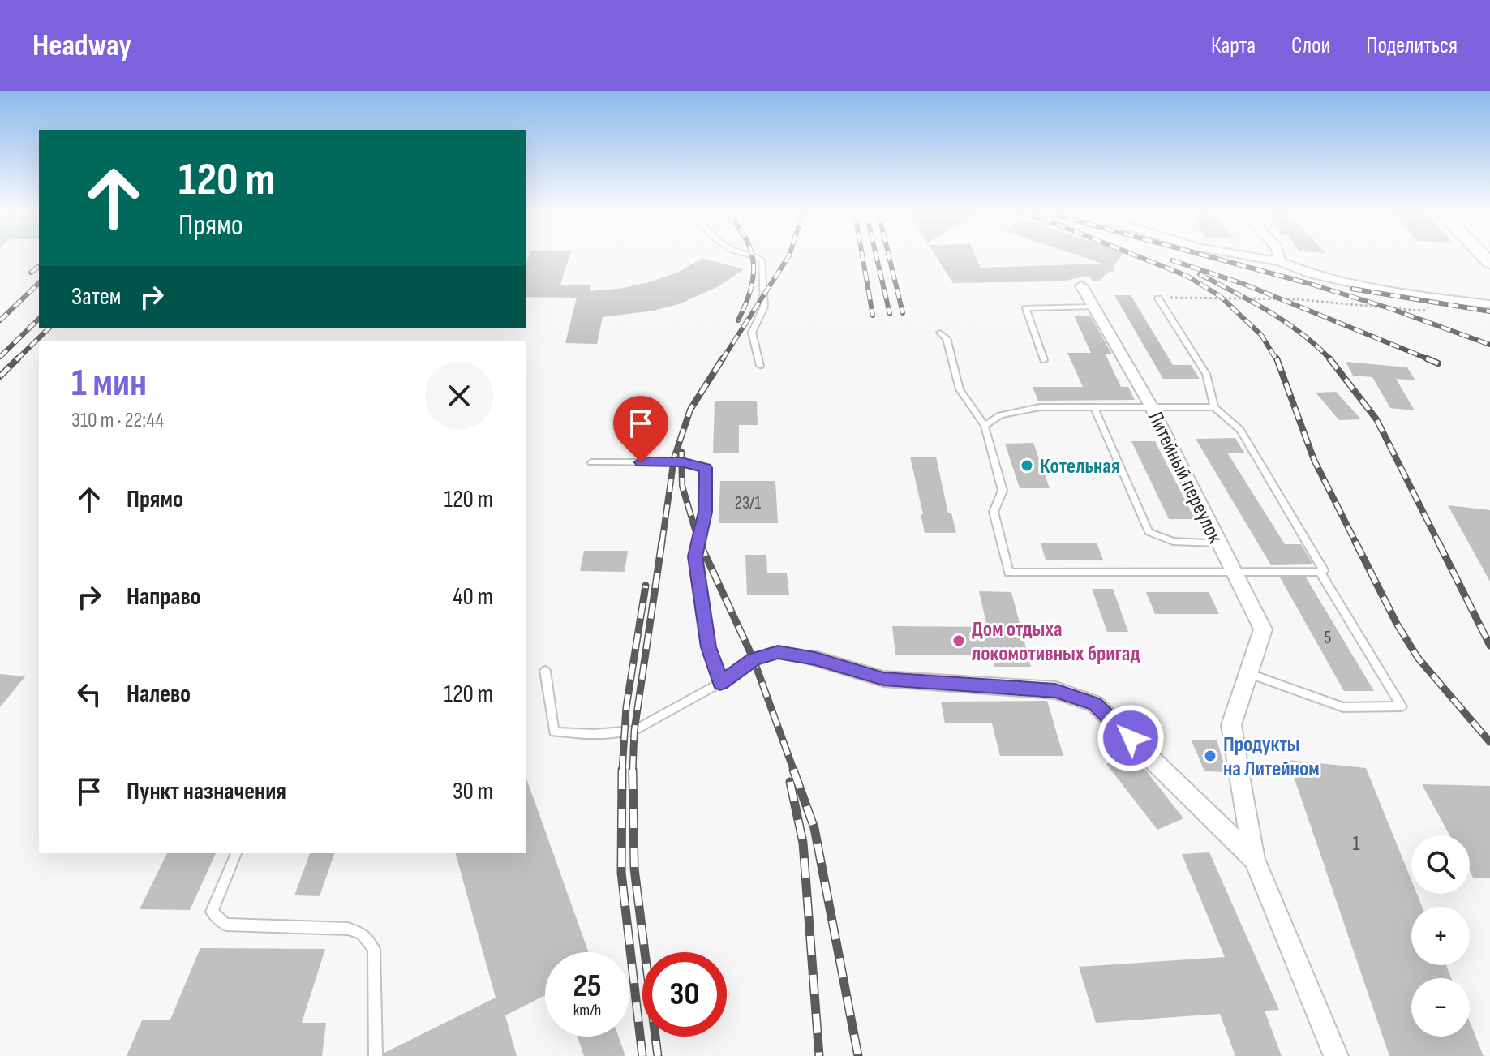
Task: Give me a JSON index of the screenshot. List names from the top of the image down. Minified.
{"streets":{"street":["Литейный переулок"]},"places":["Котельная","Дом отдыха локомотивных бригад","Продукты на Литейном"],"house_numbers":["23/1","5","1"],"page":{"header":"Headway","nav":["Карта","Слои","Поделиться"],"turn":["120 m","Прямо"],"then":"Затем","heading":["1 мин","310 m · 22:44"],"list":[{"name":"Прямо","value":"120 m"},{"name":"Направо","value":"40 m"},{"name":"Налево","value":"120 m"},{"name":"Пункт назначения","value":"30 m"}],"map_buttons":["+","−"],"speed":"25 km/h","limit":"30"}}
